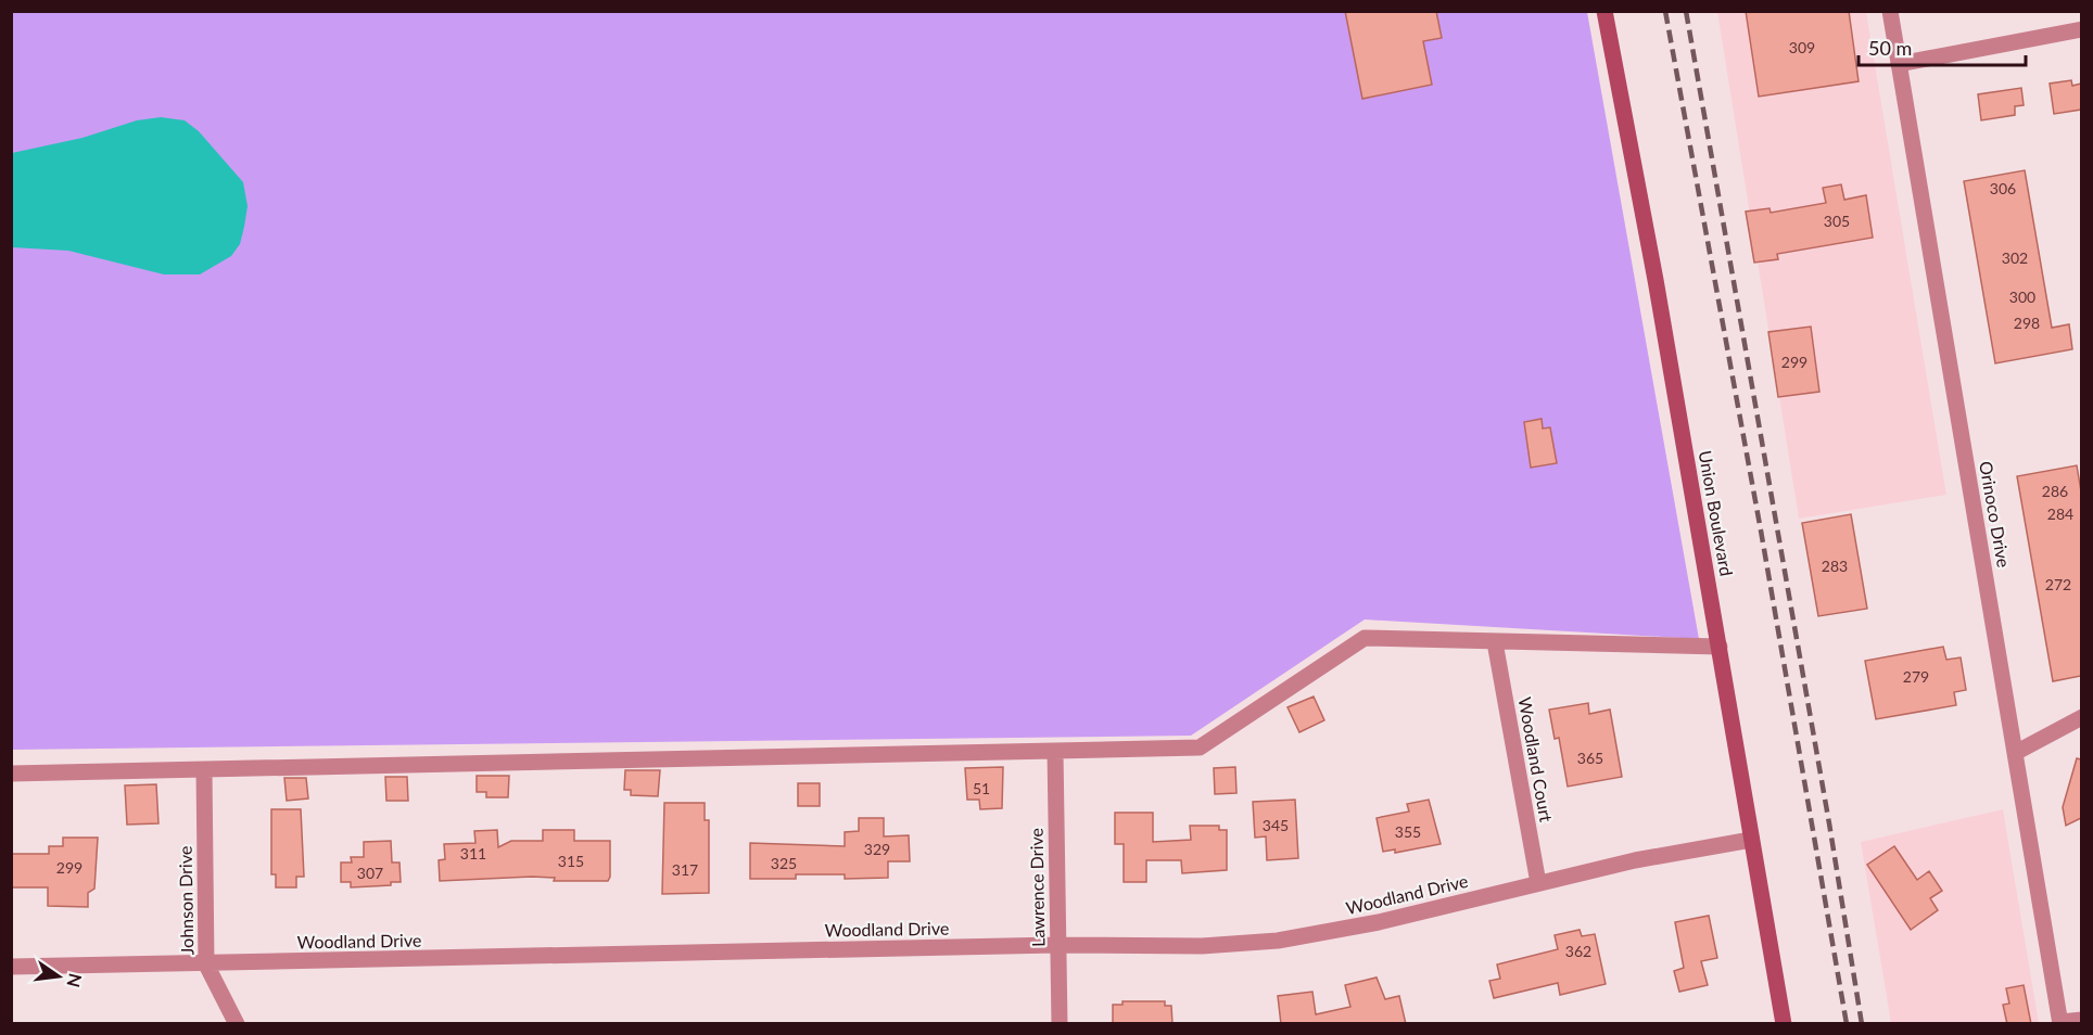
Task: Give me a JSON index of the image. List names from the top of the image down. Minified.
{"streets":{"main road":["Union Boulevard"],"street":["Orinoco Drive","Woodland Court","Lawrence Drive","Woodland Drive","Johnson Drive"]},"crossings":[["Union Boulevard","Woodland Drive"],["Woodland Court","Woodland Drive"],["Lawrence Drive","Woodland Drive"],["Woodland Drive","Johnson Drive"]],"house_numbers":["309","306","305","302","300","298","299","286","284","283","272","279","365","51","345","355","329","311","315","325","299","317","307","362"],"scale_bar":"50 m","north":"right"}
